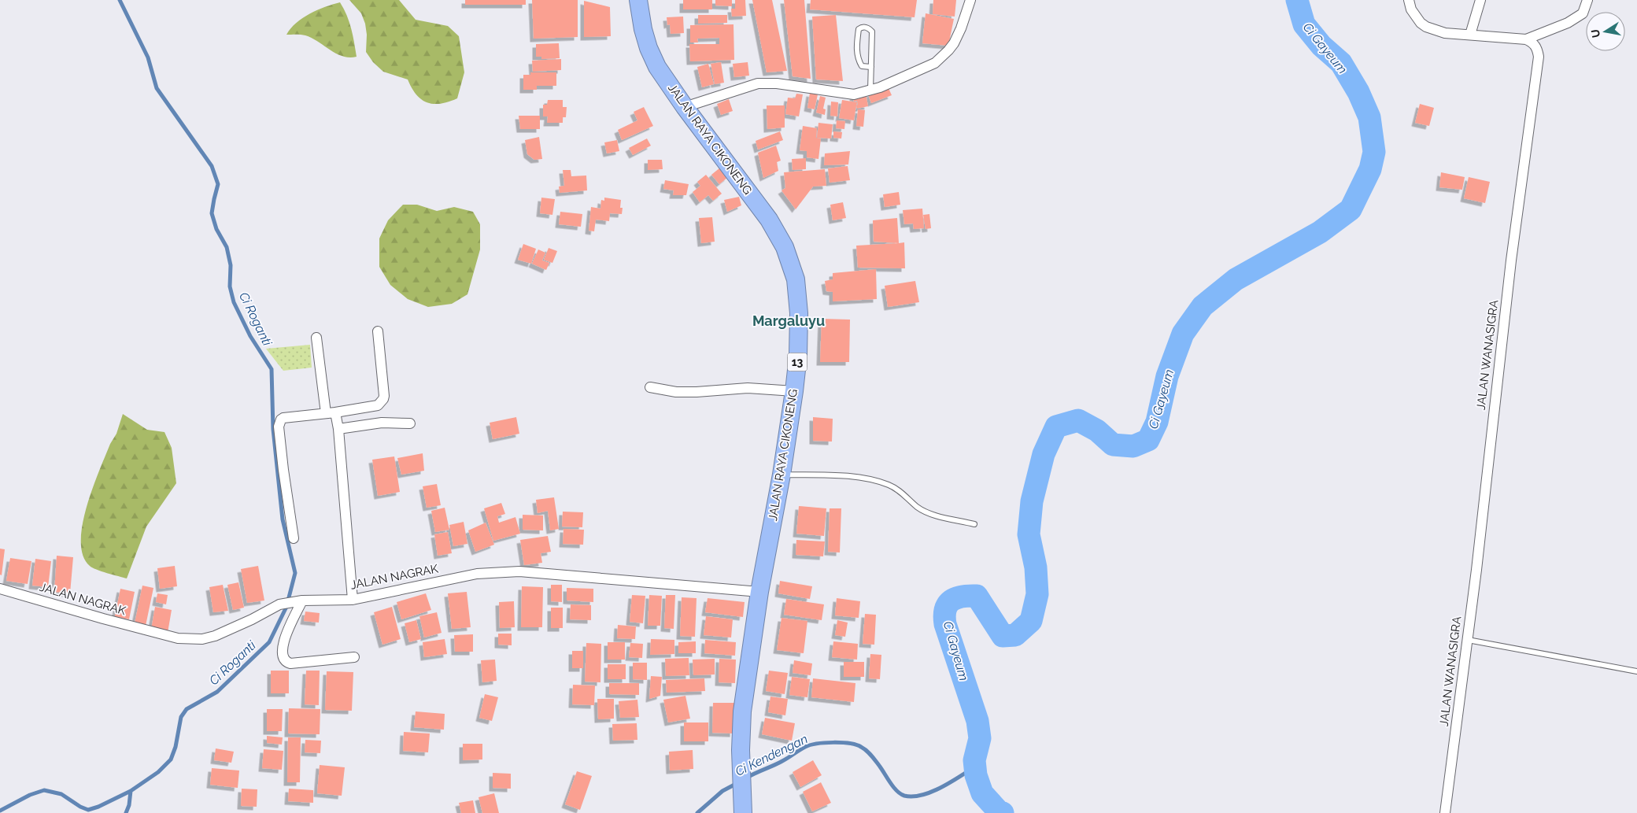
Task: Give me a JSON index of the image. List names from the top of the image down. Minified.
{"streets":{"highway":["JALAN RAYA CIKONENG","13"],"street":["JALAN WANASIGRA","JALAN NAGRAK"]},"crossings":[["JALAN RAYA CIKONENG","JALAN NAGRAK"]],"districts":["Margaluyu"],"water":["Ci Gayeum","Ci Roganti","Ci Kendengan"],"north":"left"}
